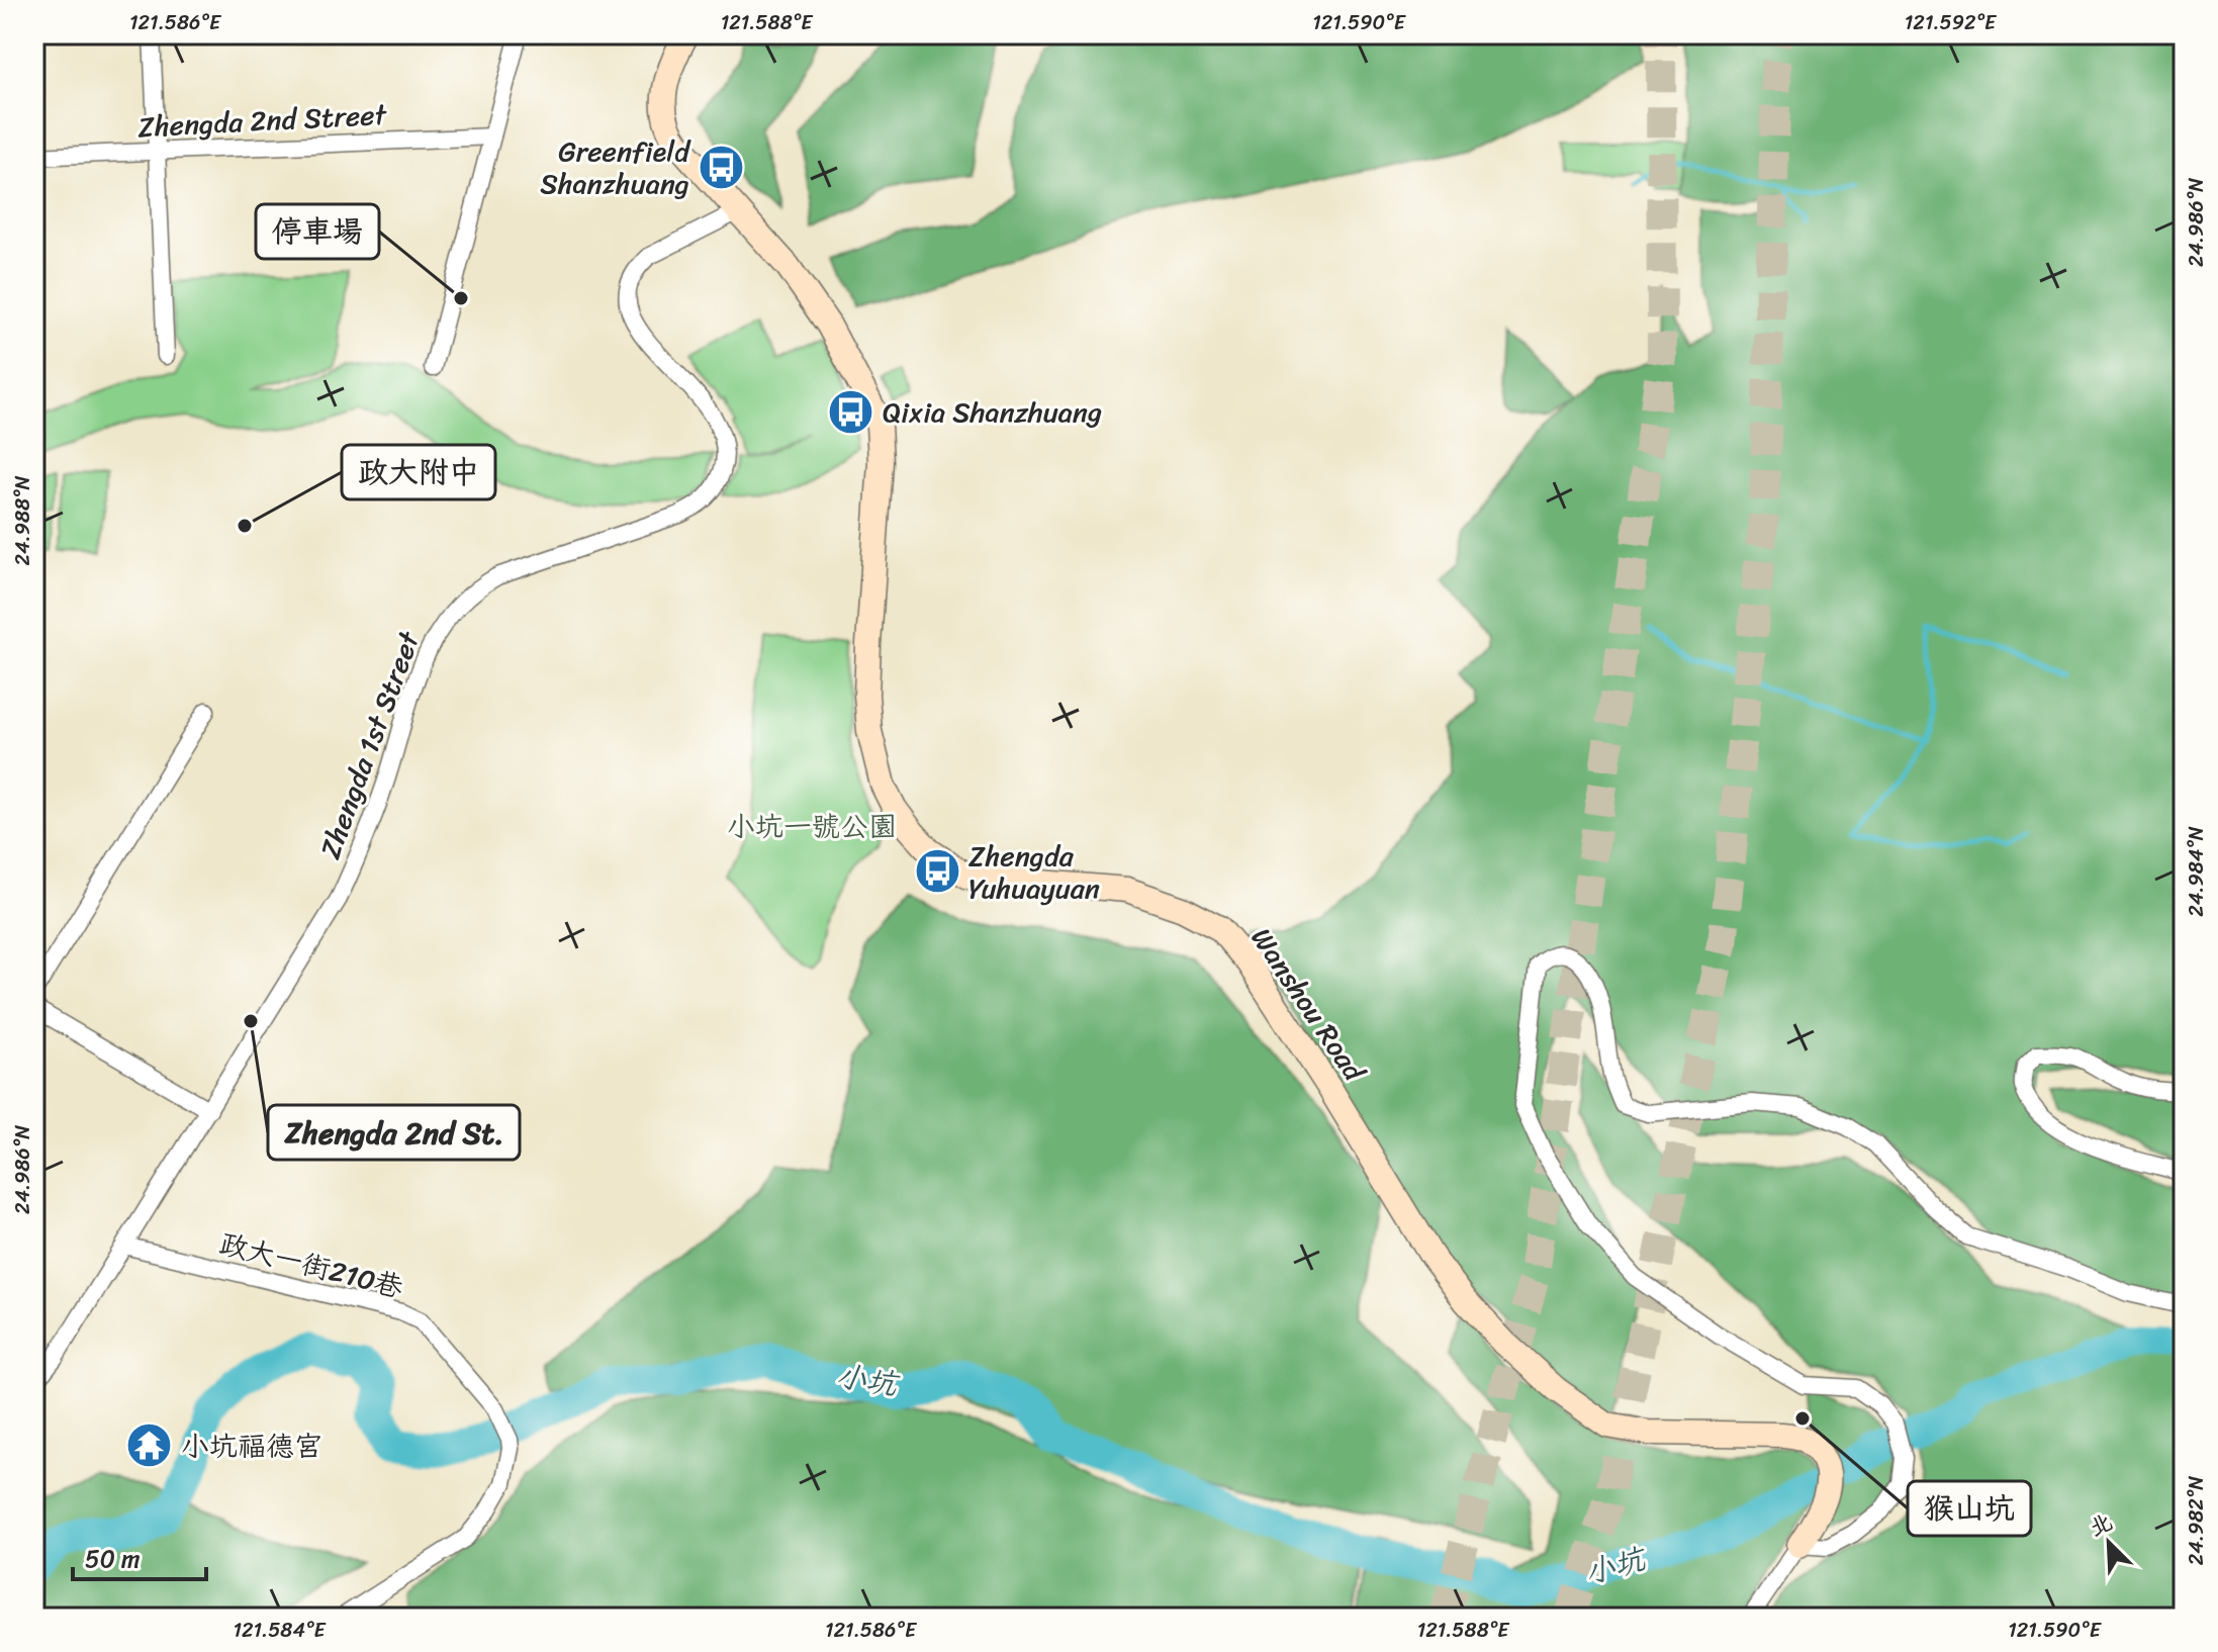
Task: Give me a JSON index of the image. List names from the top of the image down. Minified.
{"streets":{"street":["Zhengda 2nd Street","Zhengda 1st Street","Wanshou Road","政大一街210巷"]},"crossings":[["Zhengda 1st Street","Wanshou Road"],["Zhengda 1st Street","政大一街210巷"]],"water":["小坑"],"parks":["小坑一號公園"],"places":{"bus stop":["Greenfield Shanzhuang","Qixia Shanzhuang","Zhengda Yuhuayuan"],"other":["停車場","政大附中","Zhengda 2nd St.","猴山坑"],"temple":["小坑福德宮"]},"scale_bar":"50 m","north":"top left","coordinates":["121.586°E","121.588°E","121.590°E","121.592°E","24.986°N","24.988°N","24.984°N","24.982°N","121.584°E"]}
